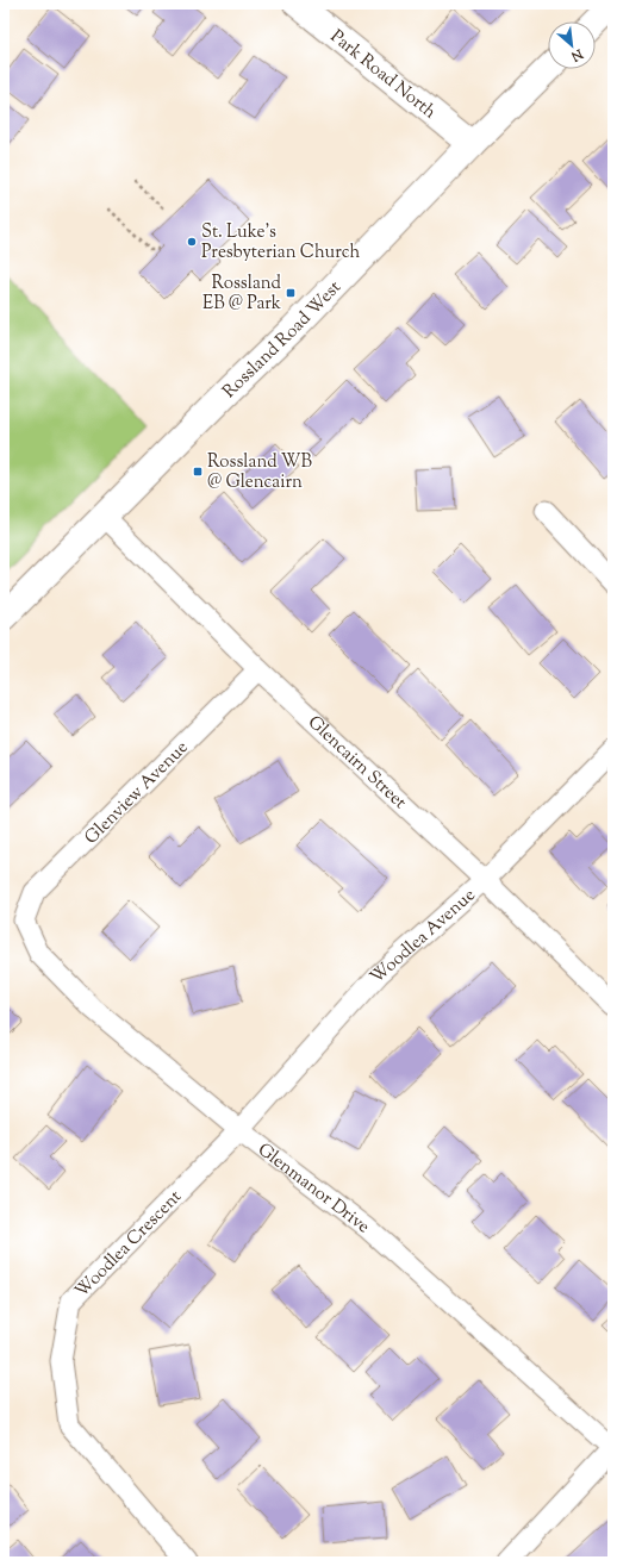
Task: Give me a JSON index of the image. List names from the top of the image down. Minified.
{"streets":{"main road":["Park Road North","Rossland Road West"],"street":["Glencairn Street","Glenview Avenue","Woodlea Avenue","Glenmanor Drive","Woodlea Crescent"]},"crossings":[["Park Road North","Rossland Road West"],["Rossland Road West","Glencairn Street"],["Glencairn Street","Glenview Avenue"],["Glencairn Street","Woodlea Avenue"],["Glenview Avenue","Glenmanor Drive"],["Woodlea Avenue","Glenmanor Drive"],["Woodlea Avenue","Woodlea Crescent"],["Glenmanor Drive","Woodlea Crescent"]],"places":{"other":["St. Luke's Presbyterian Church"],"transit":["Rossland EB @ Park","Rossland WB @ Glencairn"]},"north":"bottom right"}
